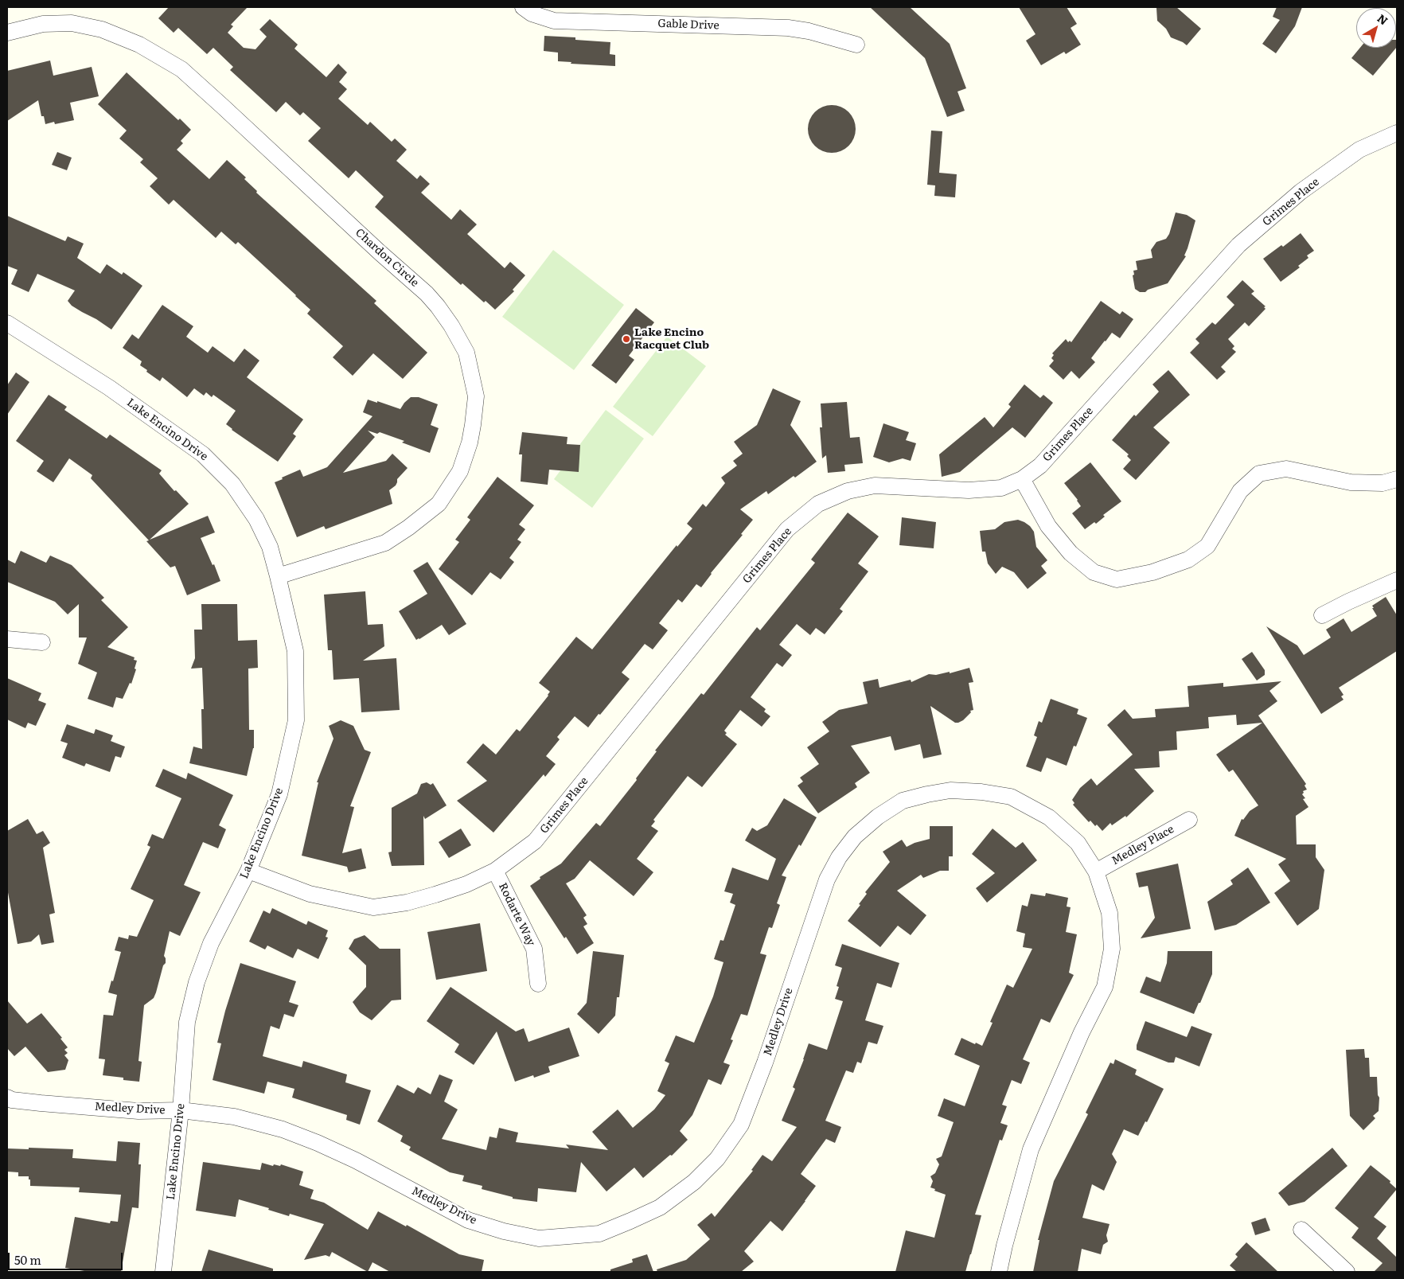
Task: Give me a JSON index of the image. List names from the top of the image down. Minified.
{"streets":{"street":["Gable Drive","Grimes Place","Chardon Circle","Lake Encino Drive","Medley Place","Rodarte Way","Medley Drive"]},"crossings":[["Grimes Place","Lake Encino Drive"],["Grimes Place","Rodarte Way"],["Chardon Circle","Lake Encino Drive"],["Lake Encino Drive","Medley Drive"],["Medley Place","Medley Drive"]],"places":["Lake Encino Racquet Club"],"scale_bar":"50 m","north":"top right"}
